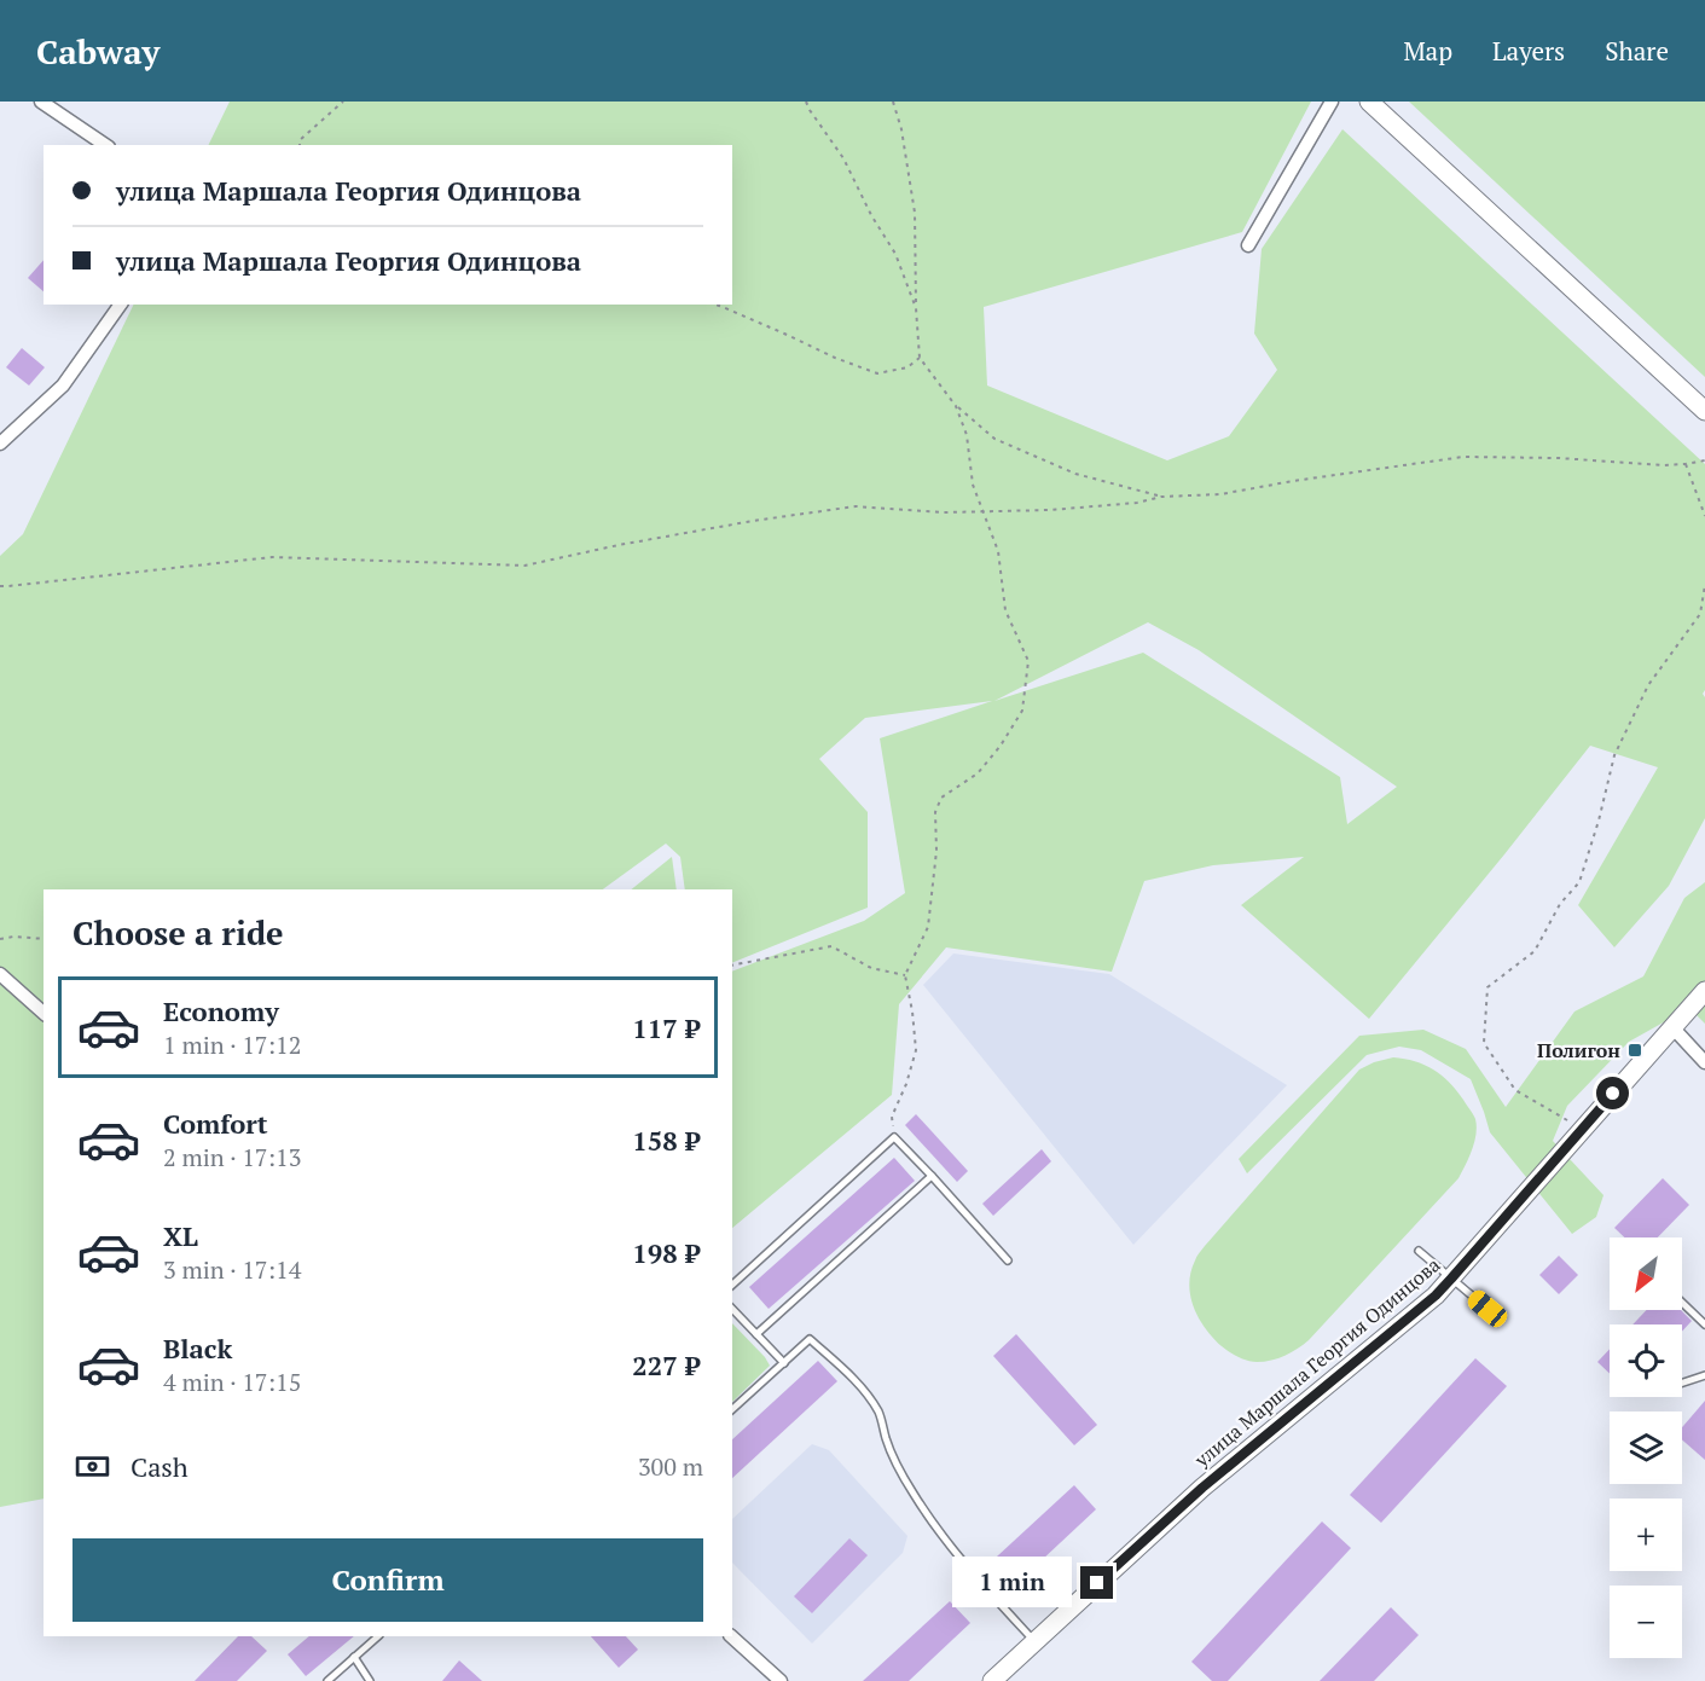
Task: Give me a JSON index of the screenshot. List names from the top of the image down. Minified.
{"streets":{"street":["улица Маршала Георгия Одинцова"]},"places":{"transit":["Полигон"]},"north":"bottom left","page":{"header":"Cabway","nav":["Map","Layers","Share"],"banner":["улица Маршала Георгия Одинцова","улица Маршала Георгия Одинцова"],"heading":"Choose a ride","list":[{"name":"Economy","note":"1 min · 17:12","value":"117 ₽"},{"name":"Comfort","note":"2 min · 17:13","value":"158 ₽"},{"name":"XL","note":"3 min · 17:14","value":"198 ₽"},{"name":"Black","note":"4 min · 17:15","value":"227 ₽"}],"map_buttons":["+","−"],"pay":["Cash","300 m"],"buttons":"Confirm","bubble":"1 min"}}
